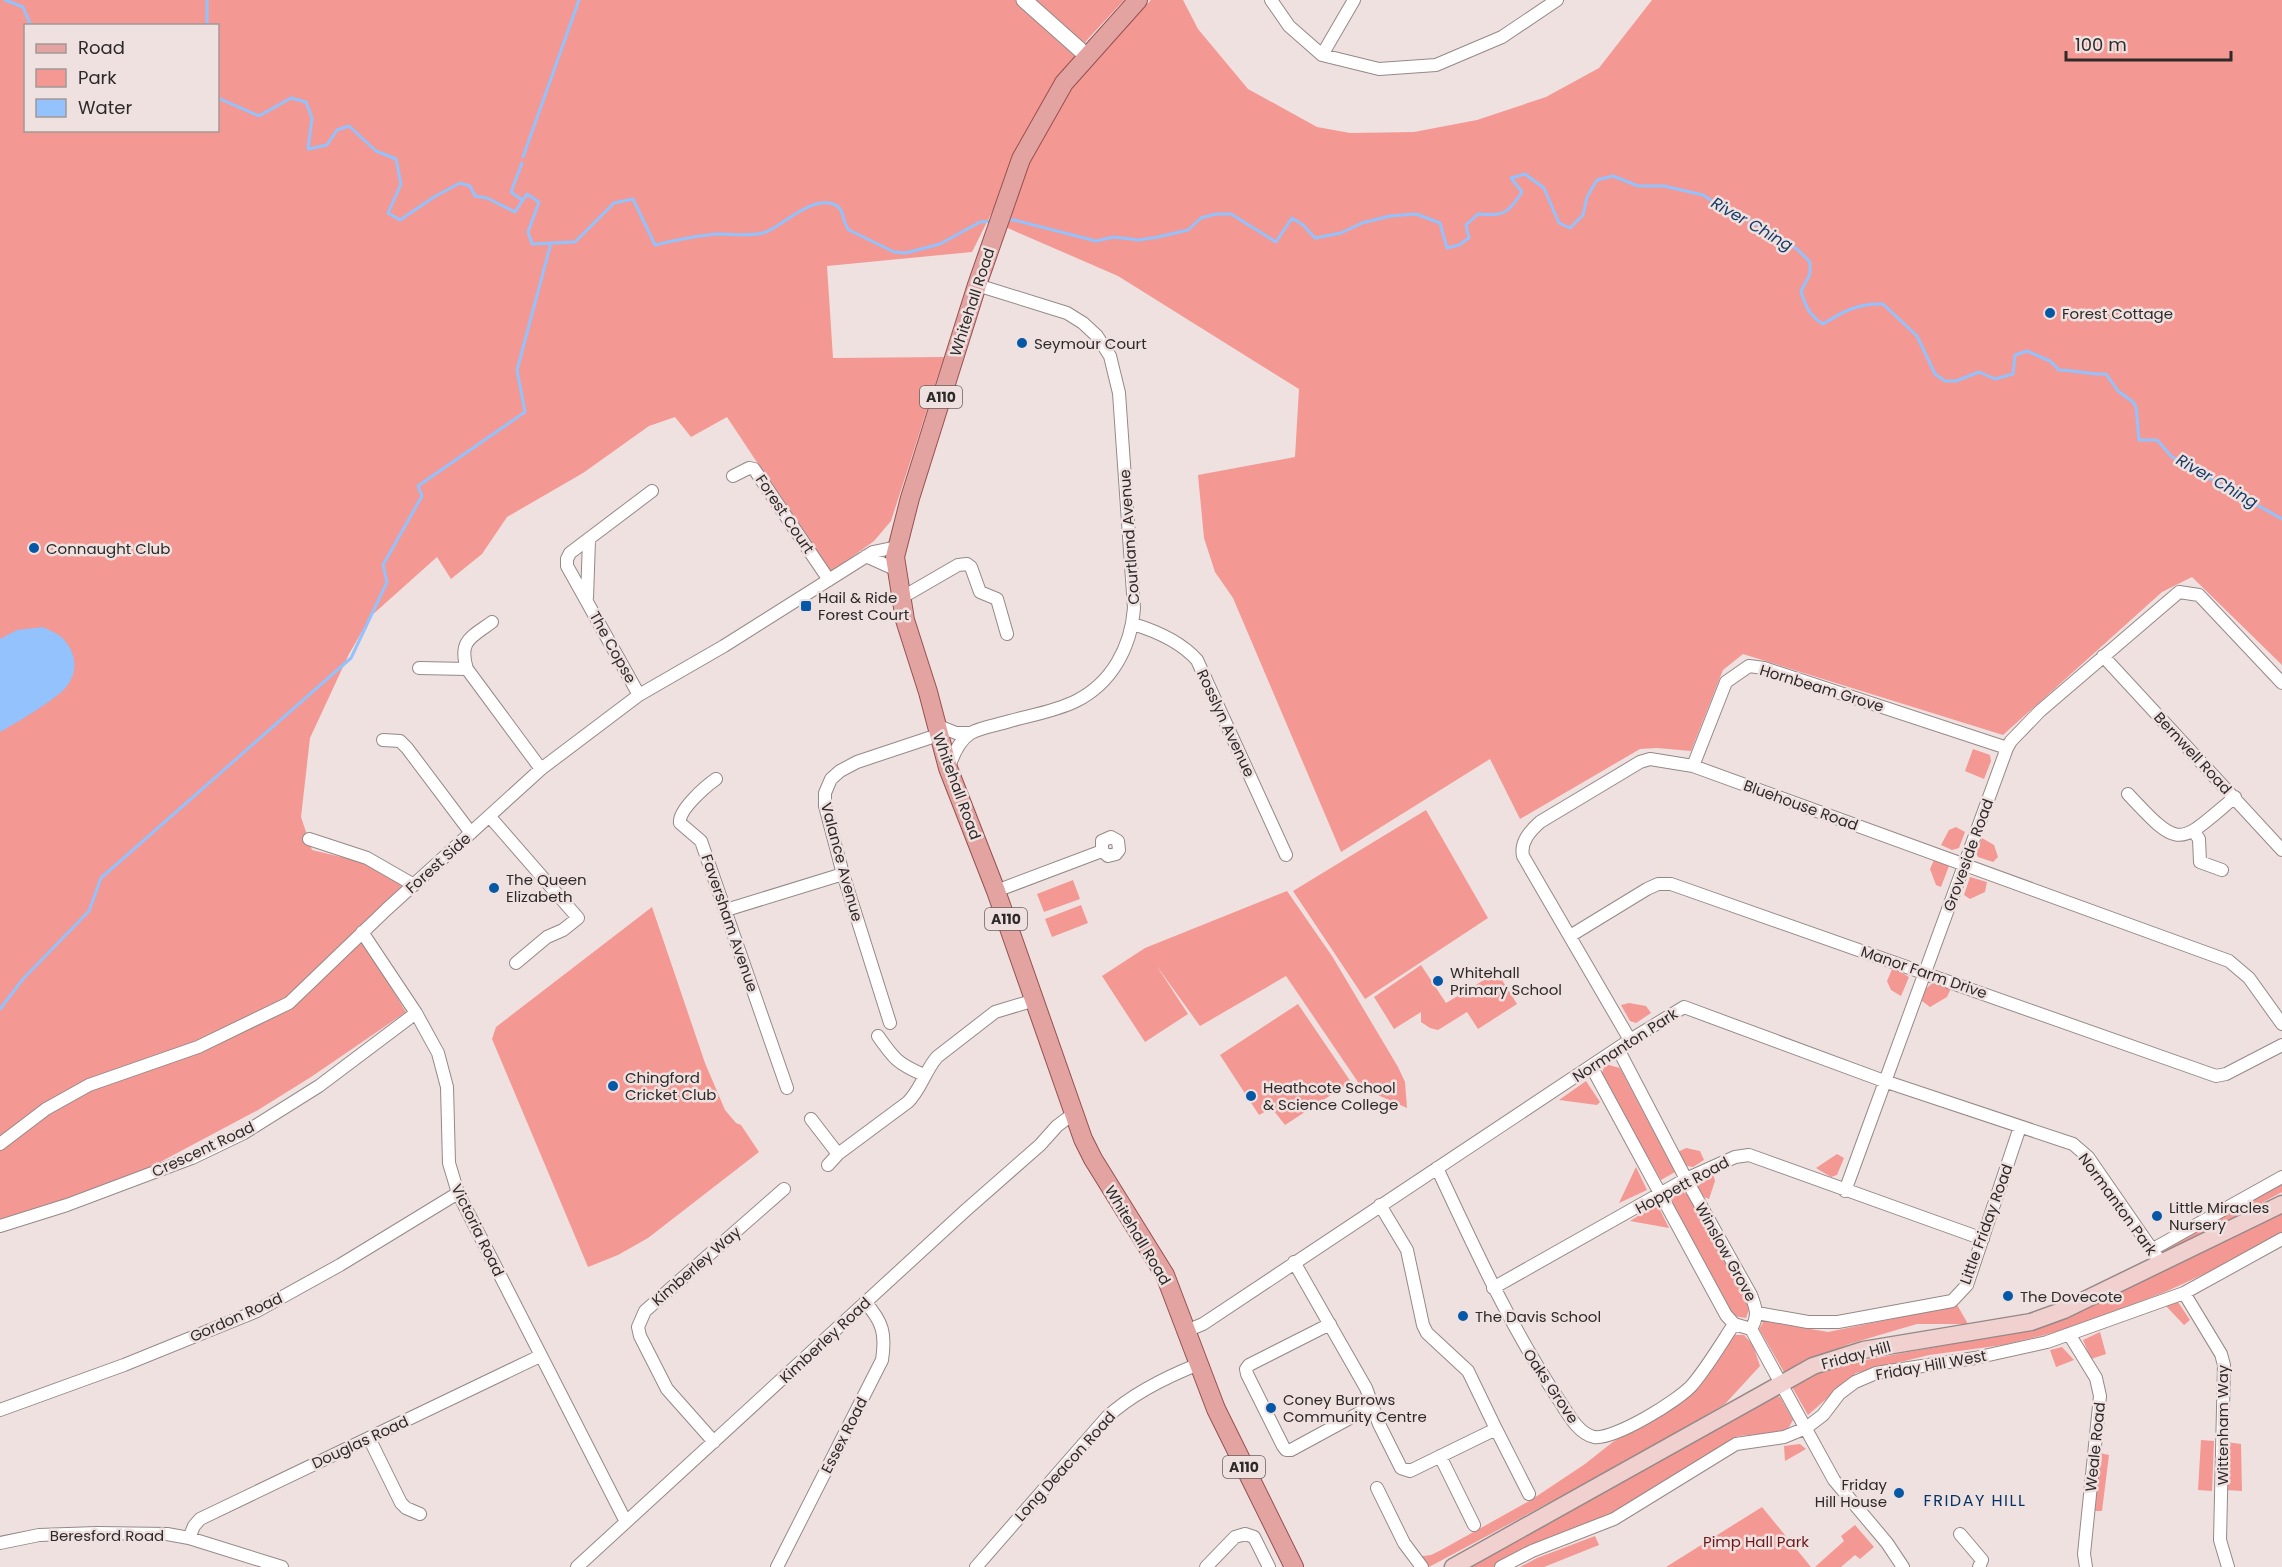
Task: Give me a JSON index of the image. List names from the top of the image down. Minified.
{"streets":{"main road":["Whitehall Road","A110","Friday Hill"],"street":["Forest Court","Courtland Avenue","The Copse","Hornbeam Grove","Rosslyn Avenue","Bernwell Road","Bluehouse Road","Groveside Road","Valance Avenue","Forest Side","Faversham Avenue","Manor Farm Drive","Normanton Park","Crescent Road","Hoppett Road","Little Friday Road","Victoria Road","Winslow Grove","Kimberley Way","Gordon Road","Kimberley Road","Friday Hill West","Oaks Grove","Wittenham Way","Essex Road","Douglas Road","Weale Road","Long Deacon Road","Beresford Road"]},"crossings":[["Whitehall Road","Courtland Avenue"],["Whitehall Road","Valance Avenue"],["Whitehall Road","Forest Side"],["Whitehall Road","Normanton Park"],["Whitehall Road","Kimberley Road"],["Whitehall Road","Long Deacon Road"],["Forest Court","Forest Side"],["Courtland Avenue","Rosslyn Avenue"],["The Copse","Forest Side"],["Hornbeam Grove","Bluehouse Road"],["Hornbeam Grove","Groveside Road"],["Bernwell Road","Groveside Road"],["Bluehouse Road","Groveside Road"],["Bluehouse Road","Manor Farm Drive"],["Bluehouse Road","Normanton Park"],["Groveside Road","Manor Farm Drive"],["Groveside Road","Normanton Park"],["Groveside Road","Hoppett Road"],["Forest Side","Victoria Road"],["Normanton Park","Little Friday Road"],["Normanton Park","Winslow Grove"],["Normanton Park","Friday Hill"],["Normanton Park","Oaks Grove"],["Crescent Road","Victoria Road"],["Hoppett Road","Little Friday Road"],["Hoppett Road","Winslow Grove"],["Hoppett Road","Oaks Grove"],["Little Friday Road","Winslow Grove"],["Victoria Road","Gordon Road"],["Victoria Road","Kimberley Road"],["Victoria Road","Douglas Road"],["Winslow Grove","Oaks Grove"],["Kimberley Way","Kimberley Road"],["Kimberley Road","Essex Road"],["Friday Hill West","Wittenham Way"],["Friday Hill West","Weale Road"],["Douglas Road","Beresford Road"]],"districts":["FRIDAY HILL"],"water":["River Ching"],"parks":["Pimp Hall Park"],"places":{"other":["Forest Cottage","Seymour Court","Connaught Club","The Queen Elizabeth","Whitehall Primary School","Chingford Cricket Club","Heathcote School & Science College","Little Miracles Nursery","The Dovecote","The Davis School","Coney Burrows Community Centre","Friday Hill House"],"transit":["Hail & Ride Forest Court"]},"legend":["Road","Park","Water"],"scale_bar":"100 m"}
